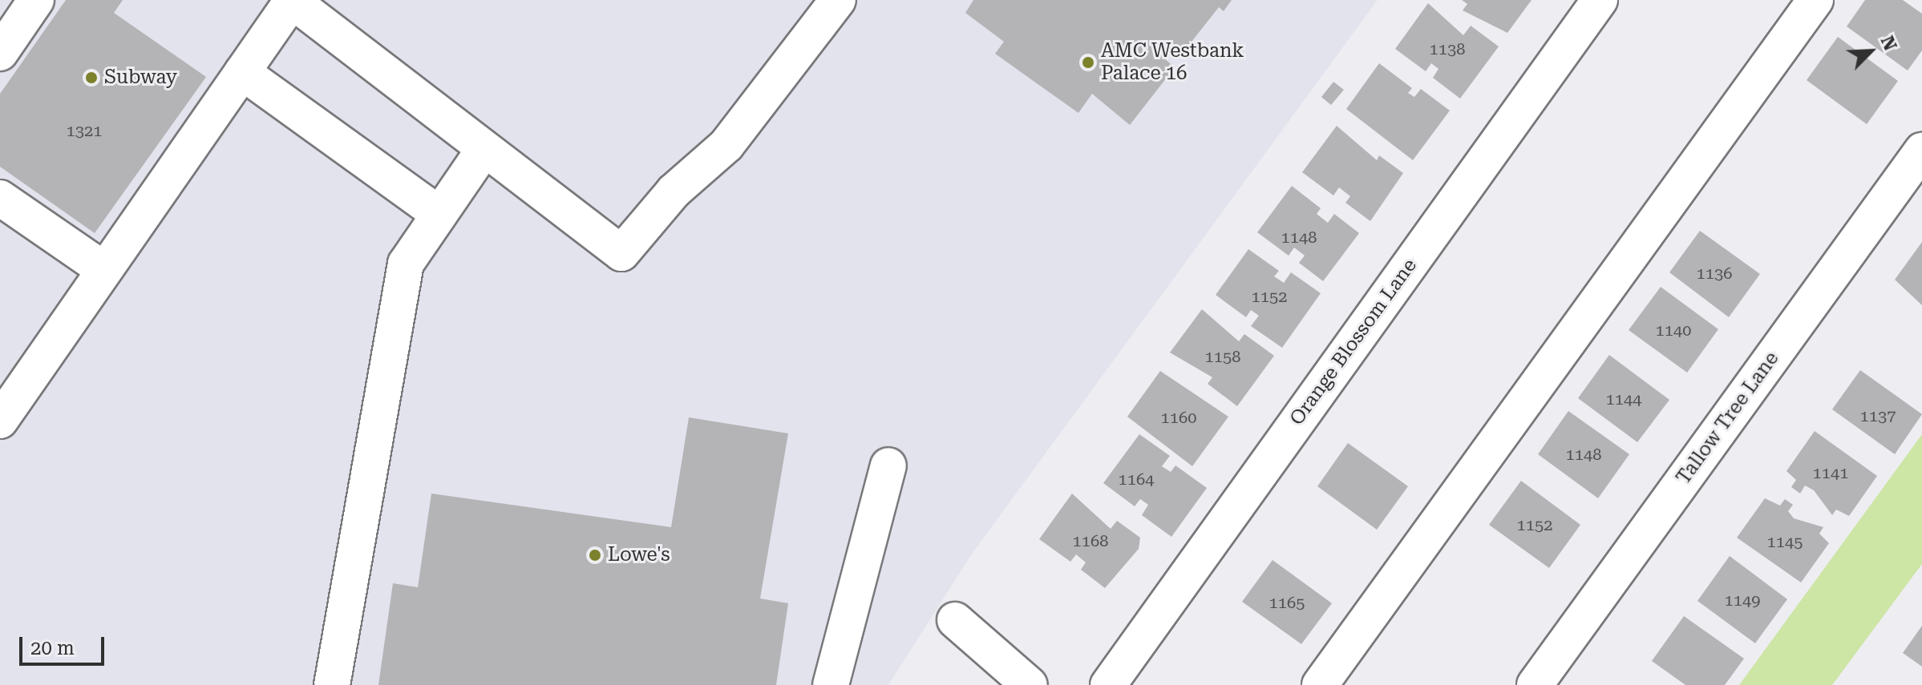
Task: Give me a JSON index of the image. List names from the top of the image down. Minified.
{"streets":{"street":["Orange Blossom Lane","Tallow Tree Lane"]},"places":["AMC Westbank Palace 16","Subway","Lowe's"],"house_numbers":["1138","1321","1148","1136","1152","1140","1158","1144","1137","1160","1148","1141","1164","1152","1168","1145","1149","1165"],"scale_bar":"20 m","north":"top right"}
